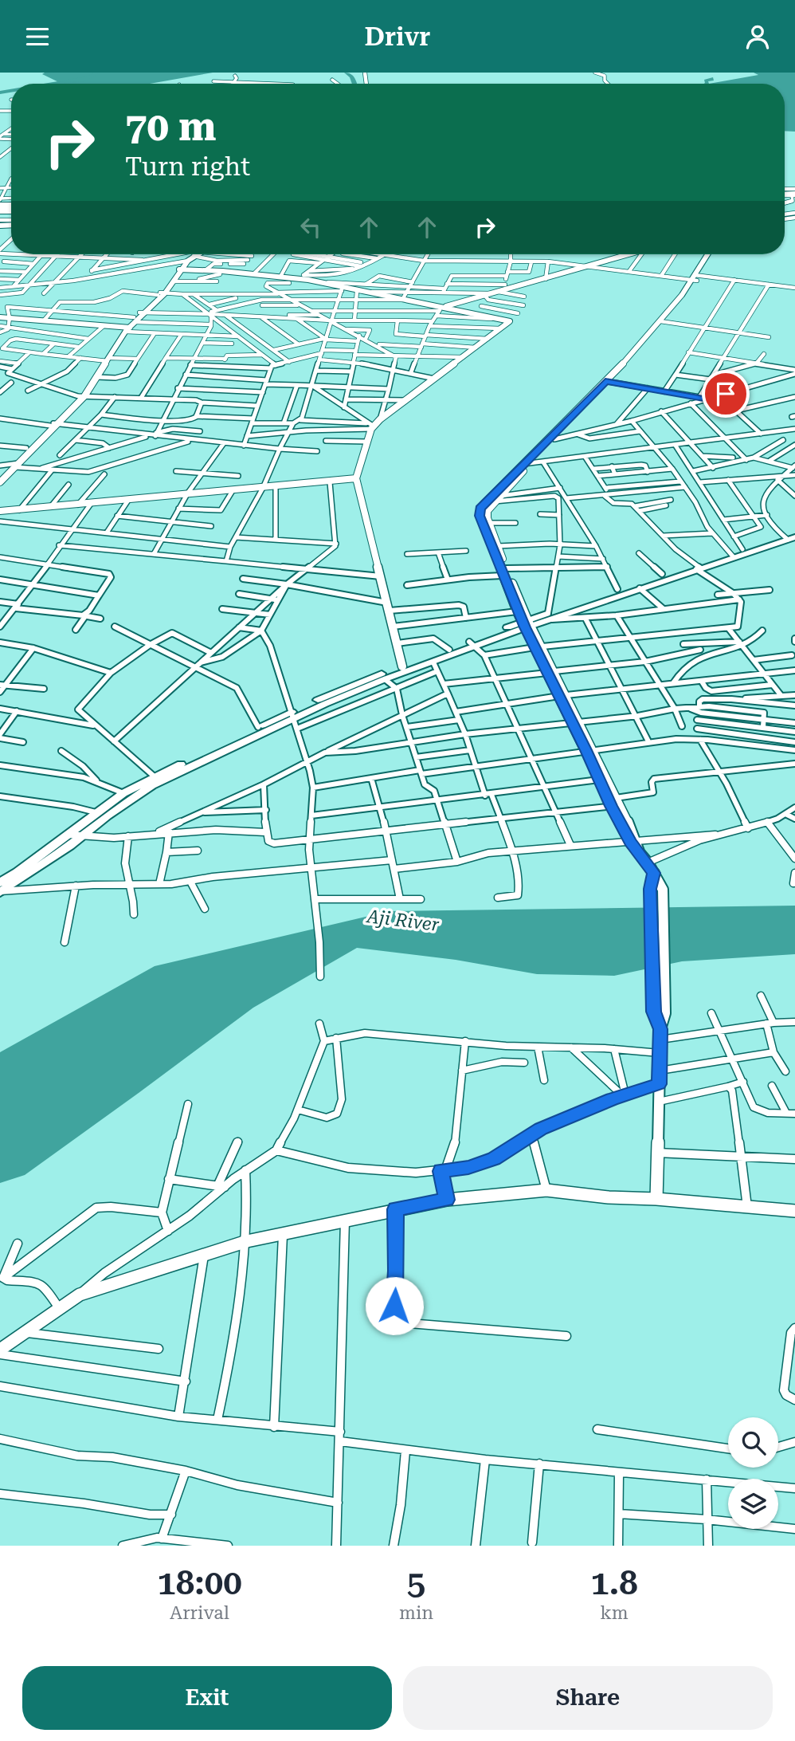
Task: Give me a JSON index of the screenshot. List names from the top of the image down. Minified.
{"water":["Aji River"],"page":{"header":"Drivr","turn":["70 m","Turn right"],"eta":["18:00","Arrival","5","min","1.8","km"],"buttons":["Exit","Share"]}}
